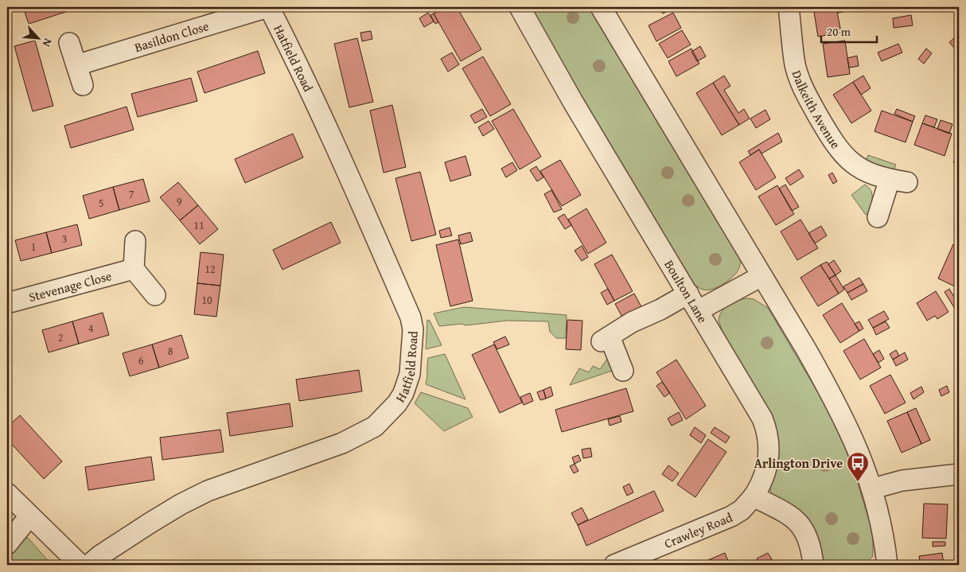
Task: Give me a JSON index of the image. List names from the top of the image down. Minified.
{"streets":{"street":["Basildon Close","Hatfield Road","Dalkeith Avenue","Stevenage Close","Boulton Lane","Crawley Road"]},"crossings":[["Basildon Close","Hatfield Road"],["Boulton Lane","Crawley Road"]],"places":{"bus stop":["Arlington Drive"]},"house_numbers":["7","9","5","11","3","1","12","10","4","2","8","6"],"scale_bar":"20 m","north":"bottom right"}
